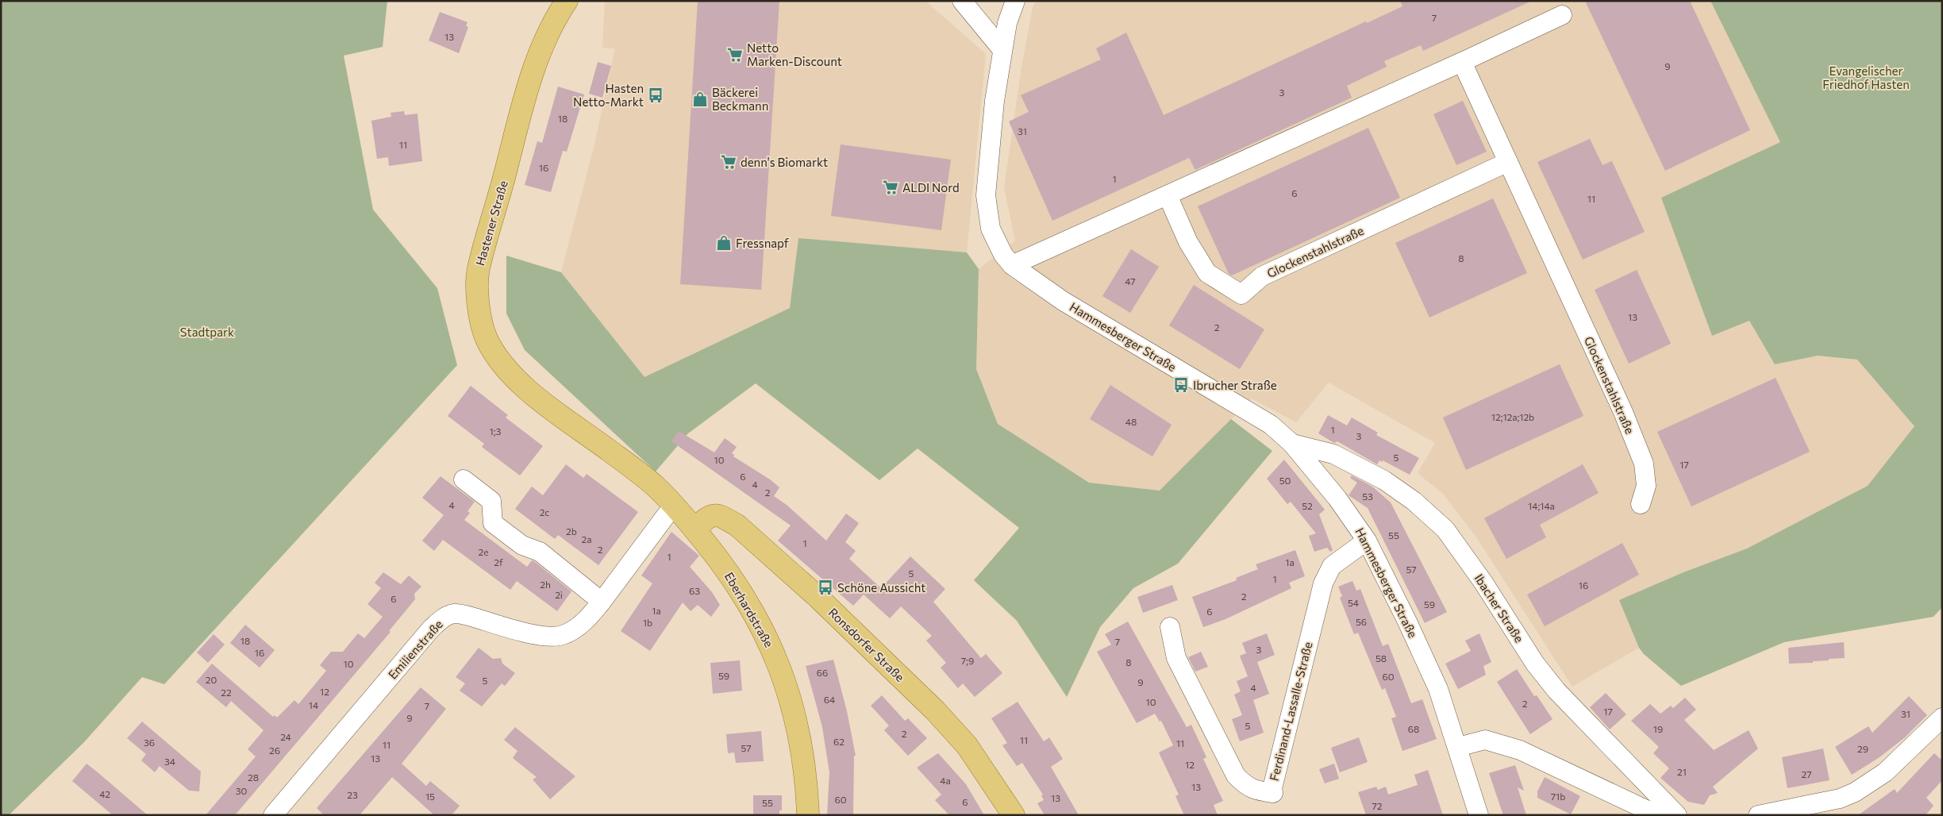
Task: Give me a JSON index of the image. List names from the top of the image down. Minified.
{"streets":{"main road":["Hastener Straße","Eberhardstraße","Ronsdorfer Straße"],"street":["Glockenstahlstraße","Hammesberger Straße","Ibacher Straße","Emilienstraße","Ferdinand-Lassalle-Straße"]},"crossings":[["Hastener Straße","Eberhardstraße"],["Hastener Straße","Ronsdorfer Straße"],["Hastener Straße","Emilienstraße"],["Hammesberger Straße","Ibacher Straße"],["Hammesberger Straße","Ferdinand-Lassalle-Straße"],["Eberhardstraße","Ronsdorfer Straße"]],"parks":["Evangelischer Friedhof Hasten","Stadtpark"],"places":{"supermarket":["Netto Marken-Discount","denn's Biomarkt","ALDI Nord"],"bus stop":["Hasten Netto-Markt","Ibrucher Straße","Schöne Aussicht"],"shop":["Bäckerei Beckmann","Fressnapf"]},"house_numbers":["7","13","9","3","18","31","11","16","1","6","11","8","47","13","2","12;12a;12b","48","1","1;3","3","5","10","17","6","50","4","2","53","4","52","14;14a","2c","2b","55","2a","1","2","2e","1","2f","1a","57","5","1","2h","16","63","2i","2","6","54","59","1a","6","56","1b","18","7","3","16","58","7;9","8","10","66","59","60","20","5","9","4","12","22","64","10","2","14","7","17","31","9","5","68","19","2","24","11","62","36","11","11","57","29","26","13","34","12","21","27","28","4a","13","30","42","23","15","71b","13","60","6","55","72"]}
